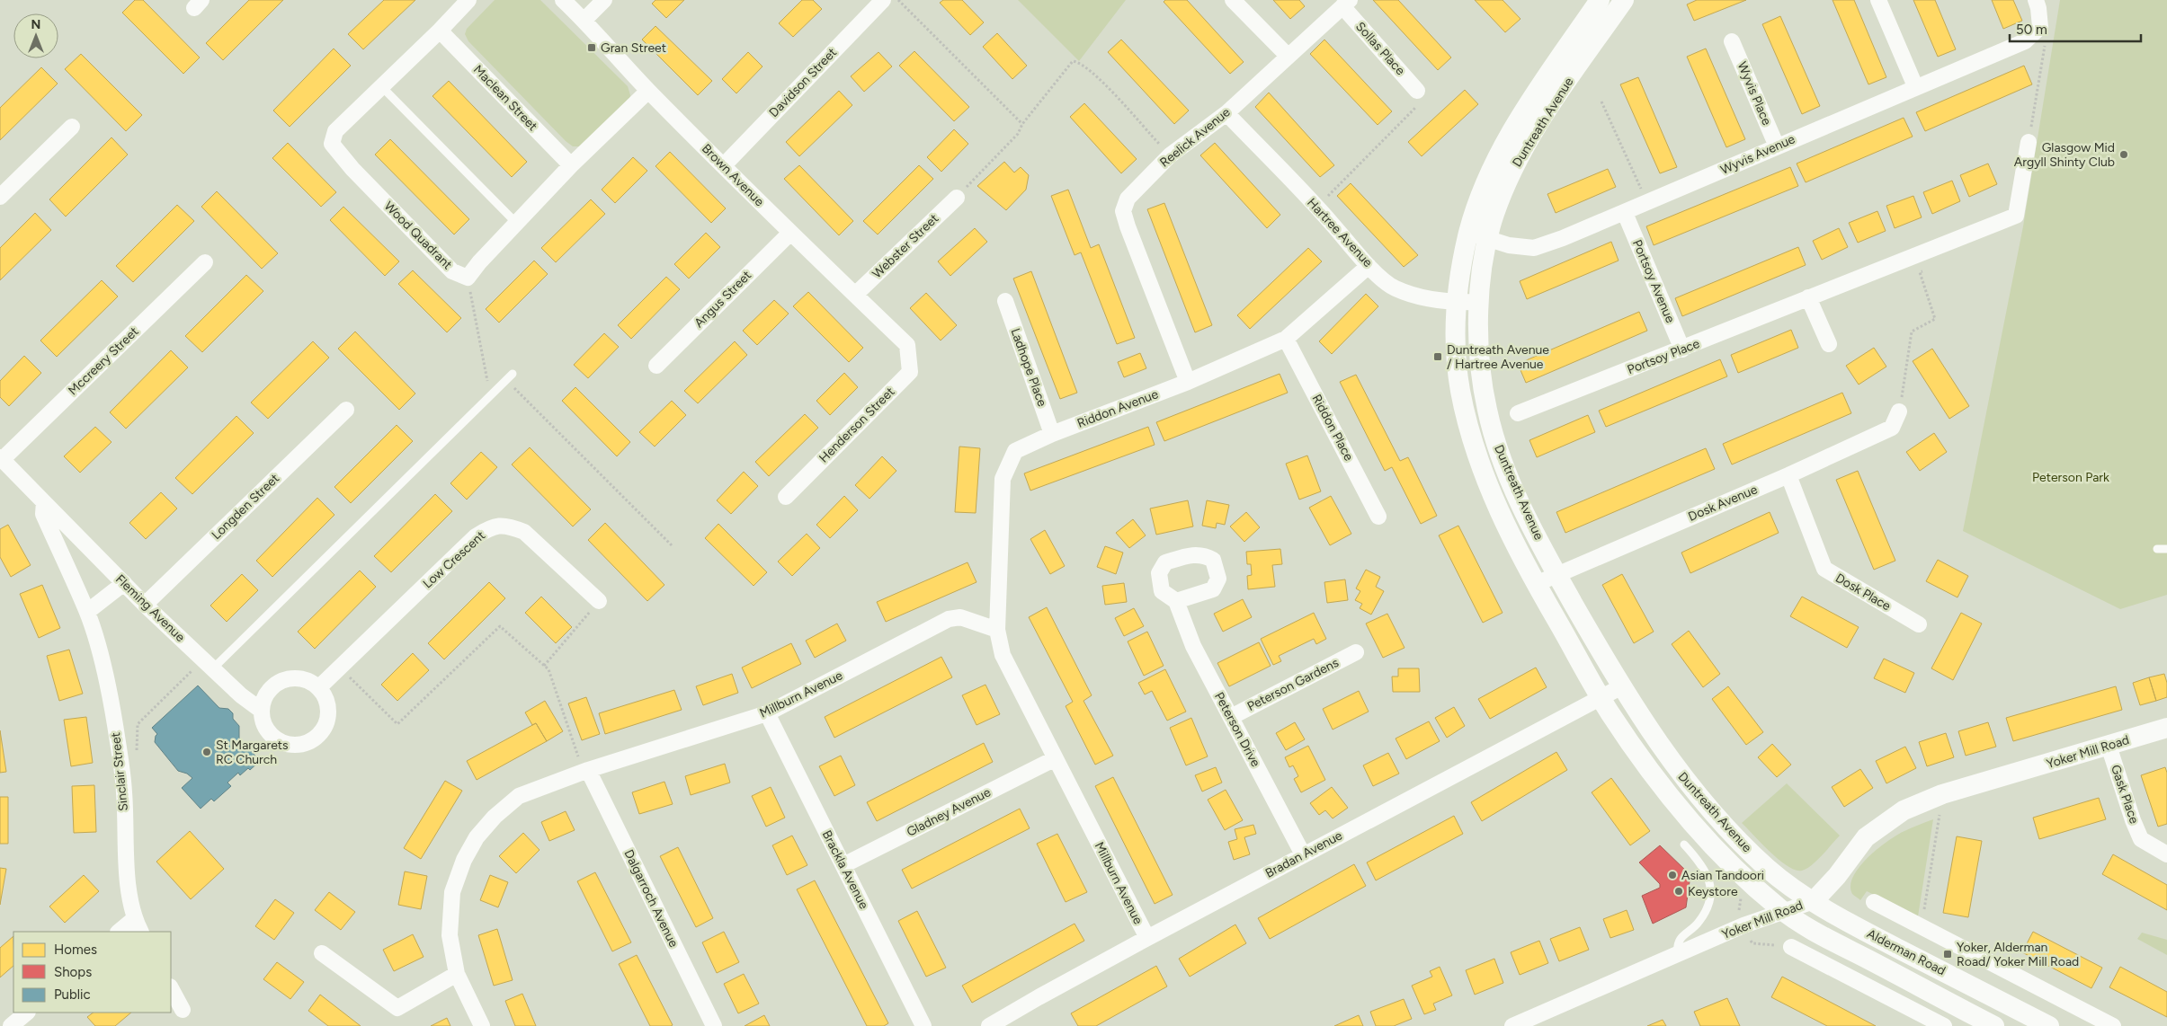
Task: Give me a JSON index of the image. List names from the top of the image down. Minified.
{"streets":{"street":["Sollas Place","Davidson Street","Wyvis Place","Maclean Street","Duntreath Avenue","Reelick Avenue","Wyvis Avenue","Brown Avenue","Hartree Avenue","Wood Quadrant","Webster Street","Portsoy Avenue","Angus Street","Portsoy Place","Mccreery Street","Ladhope Place","Riddon Avenue","Henderson Street","Riddon Place","Dosk Avenue","Longden Street","Low Crescent","Dosk Place","Fleming Avenue","Peterson Gardens","Millburn Avenue","Peterson Drive","Yoker Mill Road","Sinclair Street","Gask Place","Gladney Avenue","Bradan Avenue","Brackla Avenue","Dalgarroch Avenue","Alderman Road"]},"crossings":[["Sollas Place","Reelick Avenue"],["Davidson Street","Brown Avenue"],["Wyvis Place","Wyvis Avenue"],["Maclean Street","Wood Quadrant"],["Duntreath Avenue","Wyvis Avenue"],["Duntreath Avenue","Hartree Avenue"],["Duntreath Avenue","Dosk Avenue"],["Duntreath Avenue","Yoker Mill Road"],["Duntreath Avenue","Bradan Avenue"],["Duntreath Avenue","Alderman Road"],["Reelick Avenue","Hartree Avenue"],["Reelick Avenue","Riddon Avenue"],["Wyvis Avenue","Portsoy Avenue"],["Brown Avenue","Webster Street"],["Brown Avenue","Angus Street"],["Brown Avenue","Henderson Street"],["Hartree Avenue","Riddon Avenue"],["Portsoy Avenue","Portsoy Place"],["Ladhope Place","Riddon Avenue"],["Riddon Avenue","Riddon Place"],["Riddon Avenue","Millburn Avenue"],["Dosk Avenue","Dosk Place"],["Longden Street","Fleming Avenue"],["Low Crescent","Fleming Avenue"],["Fleming Avenue","Sinclair Street"],["Peterson Gardens","Peterson Drive"],["Millburn Avenue","Gladney Avenue"],["Millburn Avenue","Bradan Avenue"],["Millburn Avenue","Brackla Avenue"],["Millburn Avenue","Dalgarroch Avenue"],["Peterson Drive","Bradan Avenue"],["Yoker Mill Road","Gask Place"],["Yoker Mill Road","Alderman Road"],["Gladney Avenue","Brackla Avenue"]],"parks":["Peterson Park"],"places":{"transit":["Gran Street","Duntreath Avenue / Hartree Avenue","Yoker, Alderman Road/ Yoker Mill Road"],"other":["Glasgow Mid Argyll Shinty Club","St Margarets RC Church","Asian Tandoori","Keystore"]},"legend":["Homes","Shops","Public"],"scale_bar":"50 m","north":"top"}
